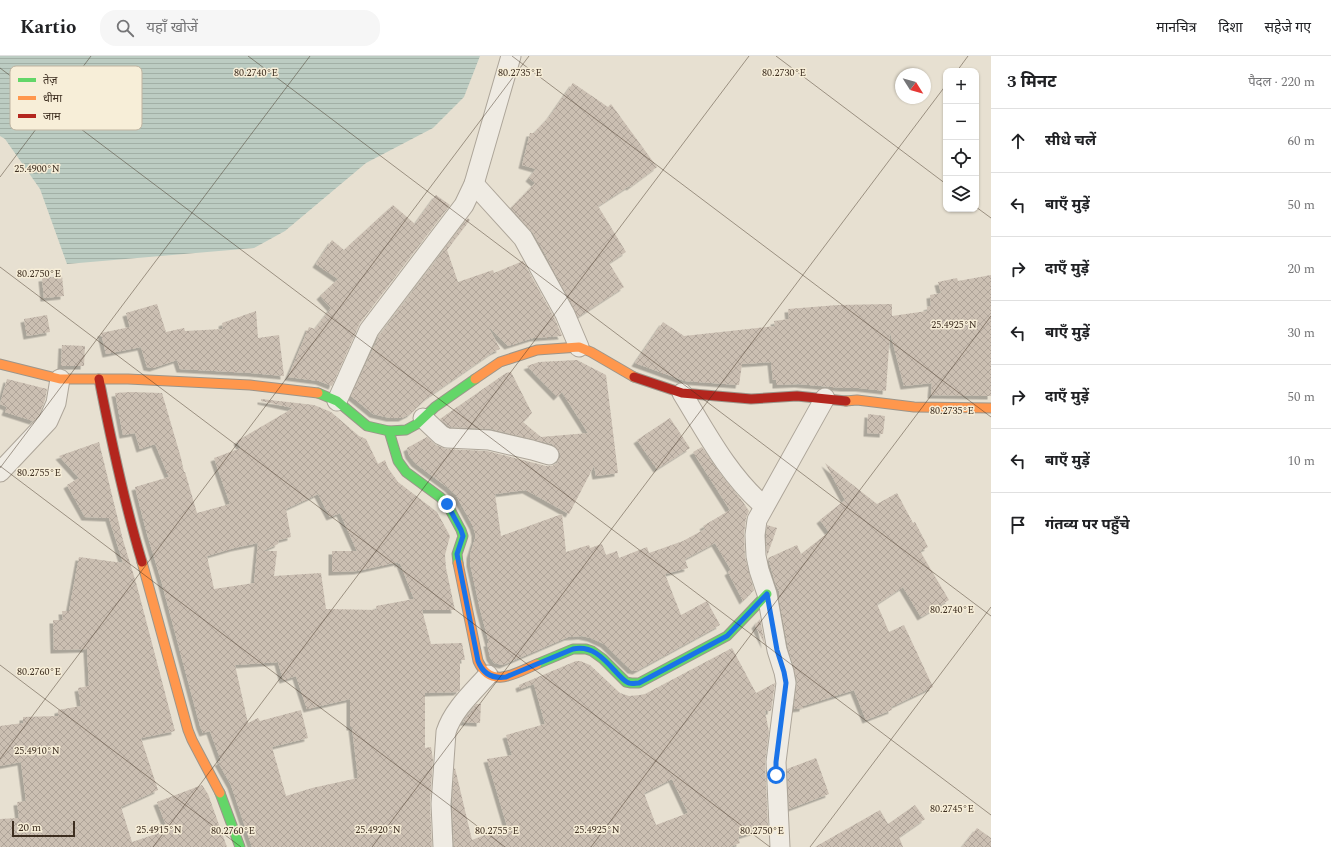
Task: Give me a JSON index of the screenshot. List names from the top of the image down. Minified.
{"legend":["तेज़","धीमा","जाम"],"scale_bar":"20 m","north":"bottom right","page":{"header":"Kartio","search":"यहाँ खोजें","nav":["मानचित्र","दिशा","सहेजे गए"],"heading":["3 मिनट","पैदल · 220 m"],"map_buttons":["+","−"],"list":[["सीधे चलें","60 m"],["बाएँ मुड़ें","50 m"],["दाएँ मुड़ें","20 m"],["बाएँ मुड़ें","30 m"],["दाएँ मुड़ें","50 m"],["बाएँ मुड़ें","10 m"],"गंतव्य पर पहुँचे"],"scale":"20 m"},"coordinates":["80.2740°E","80.2730°E","80.2735°E","25.4900°N","80.2750°E","25.4925°N","80.2755°E","80.2760°E","25.4910°N","80.2745°E","25.4915°N","25.4920°N"]}
